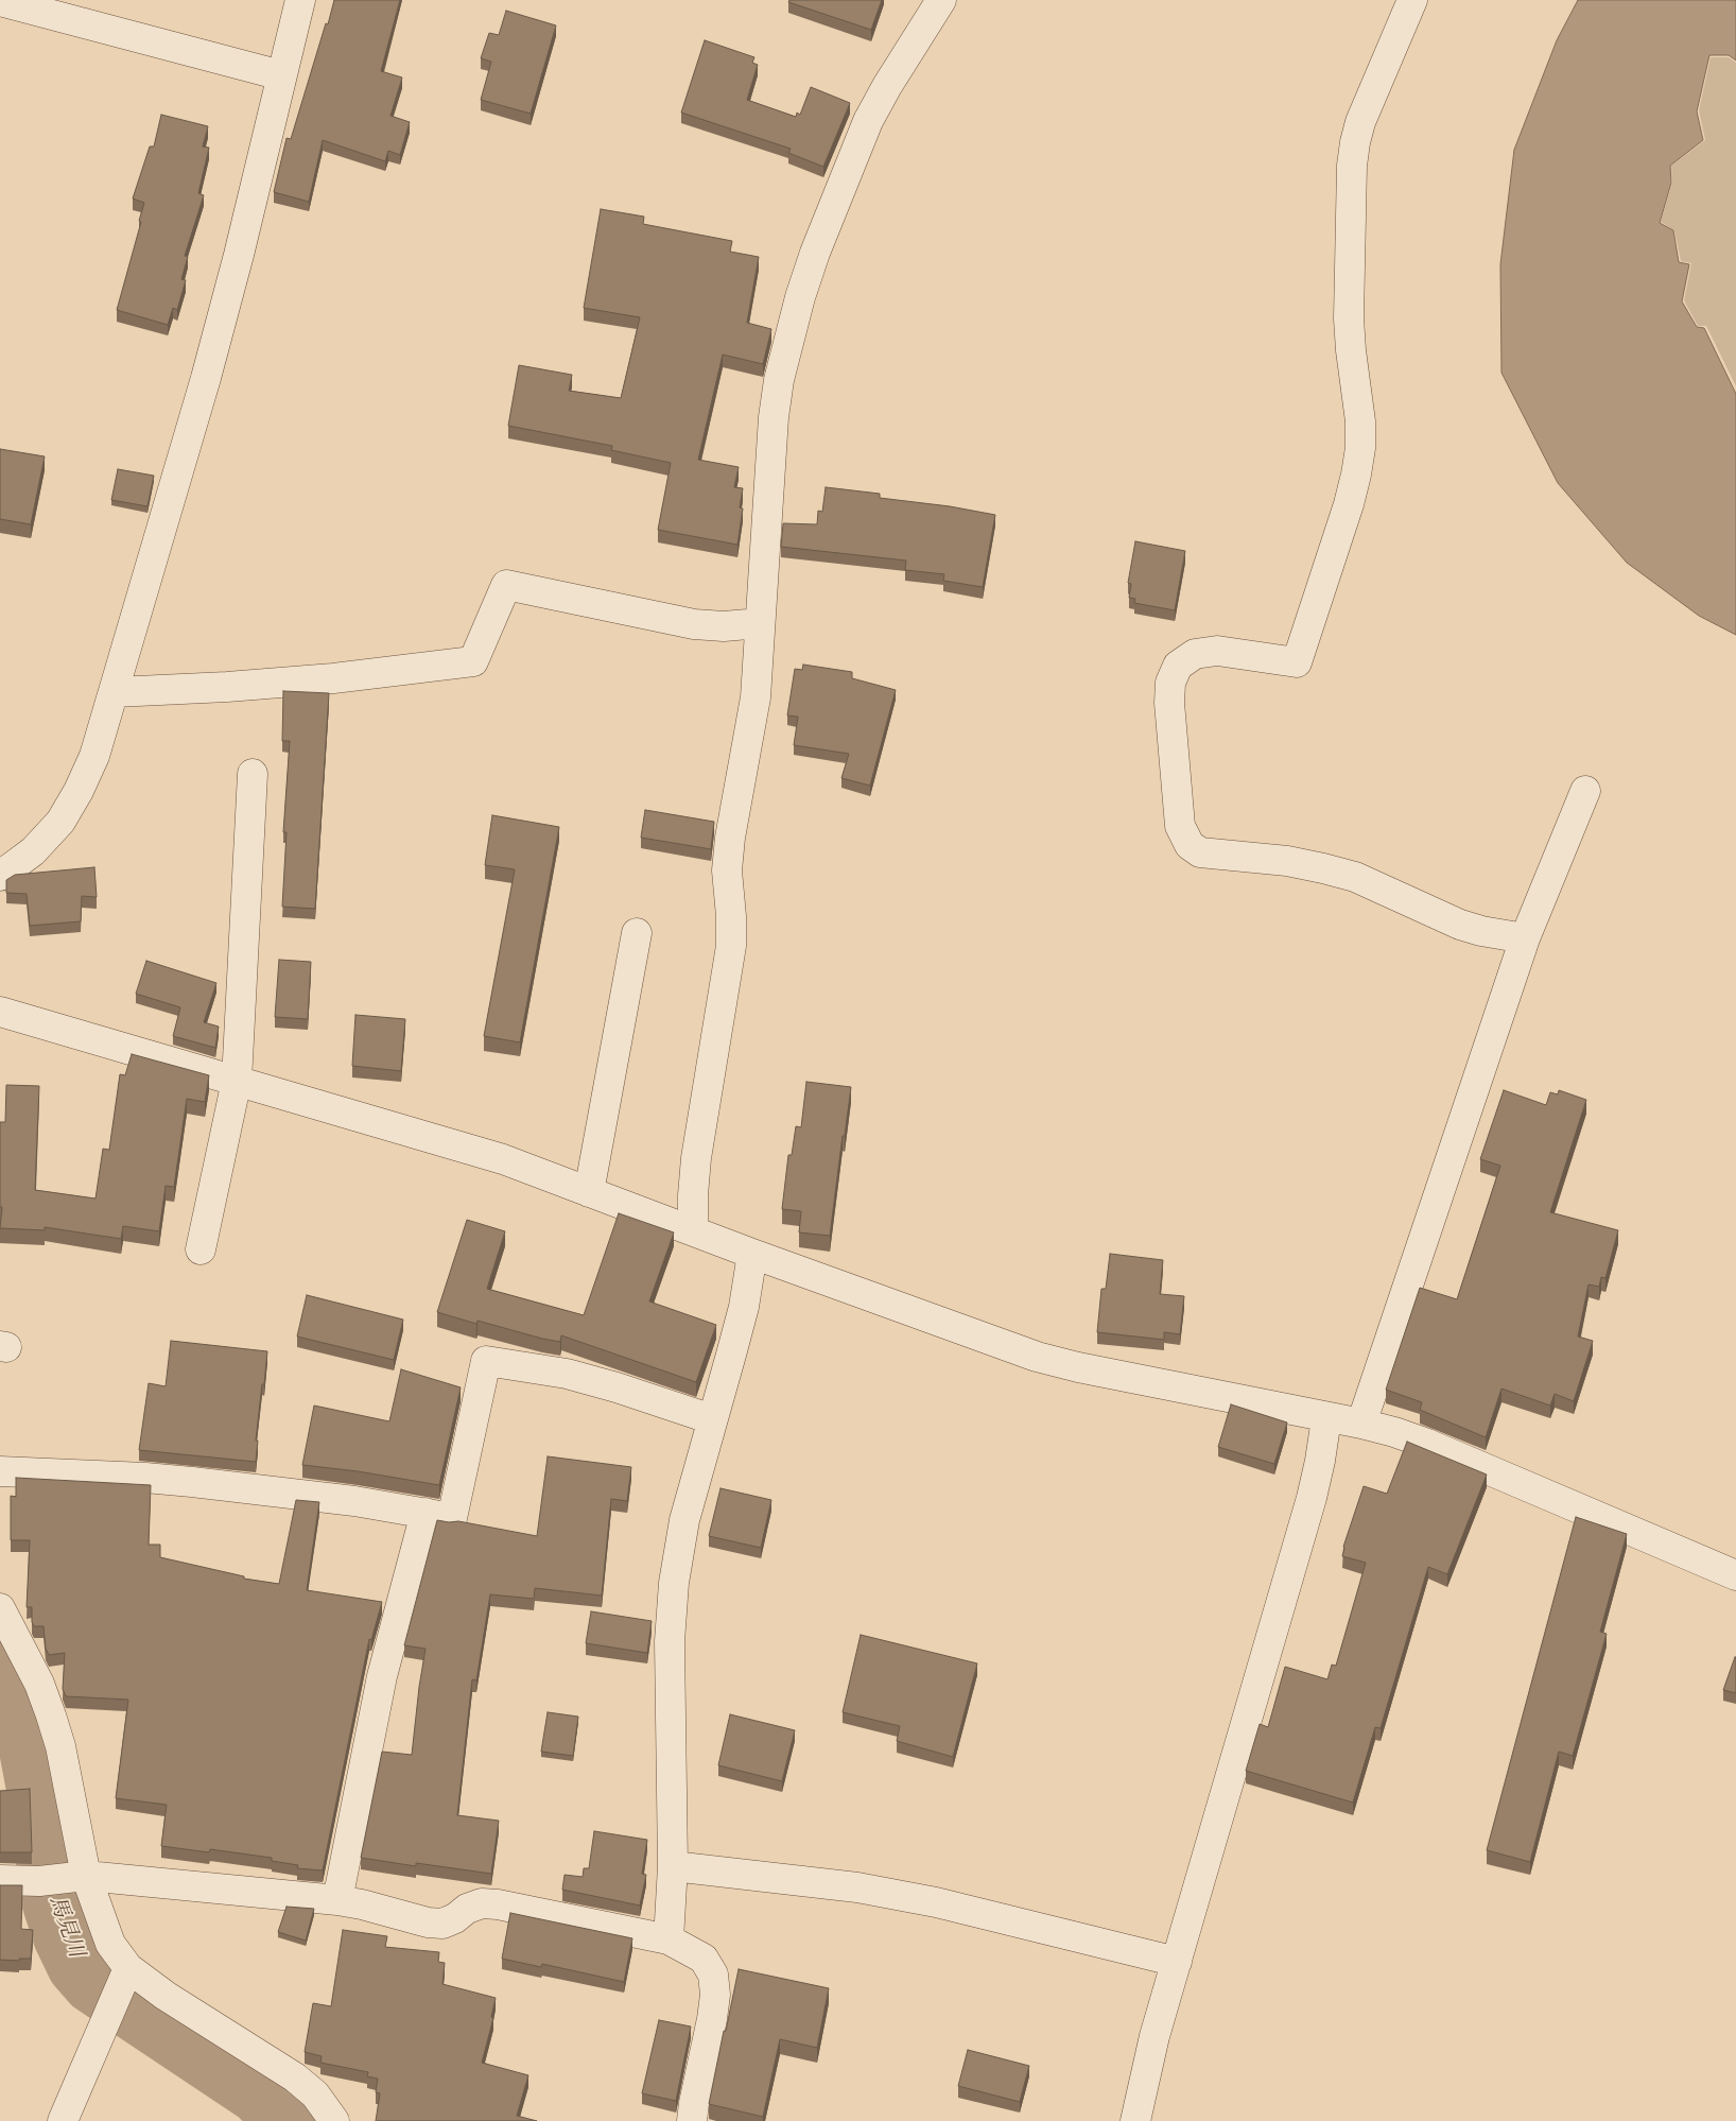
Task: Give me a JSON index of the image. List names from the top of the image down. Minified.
{"water":["馬見川"]}
